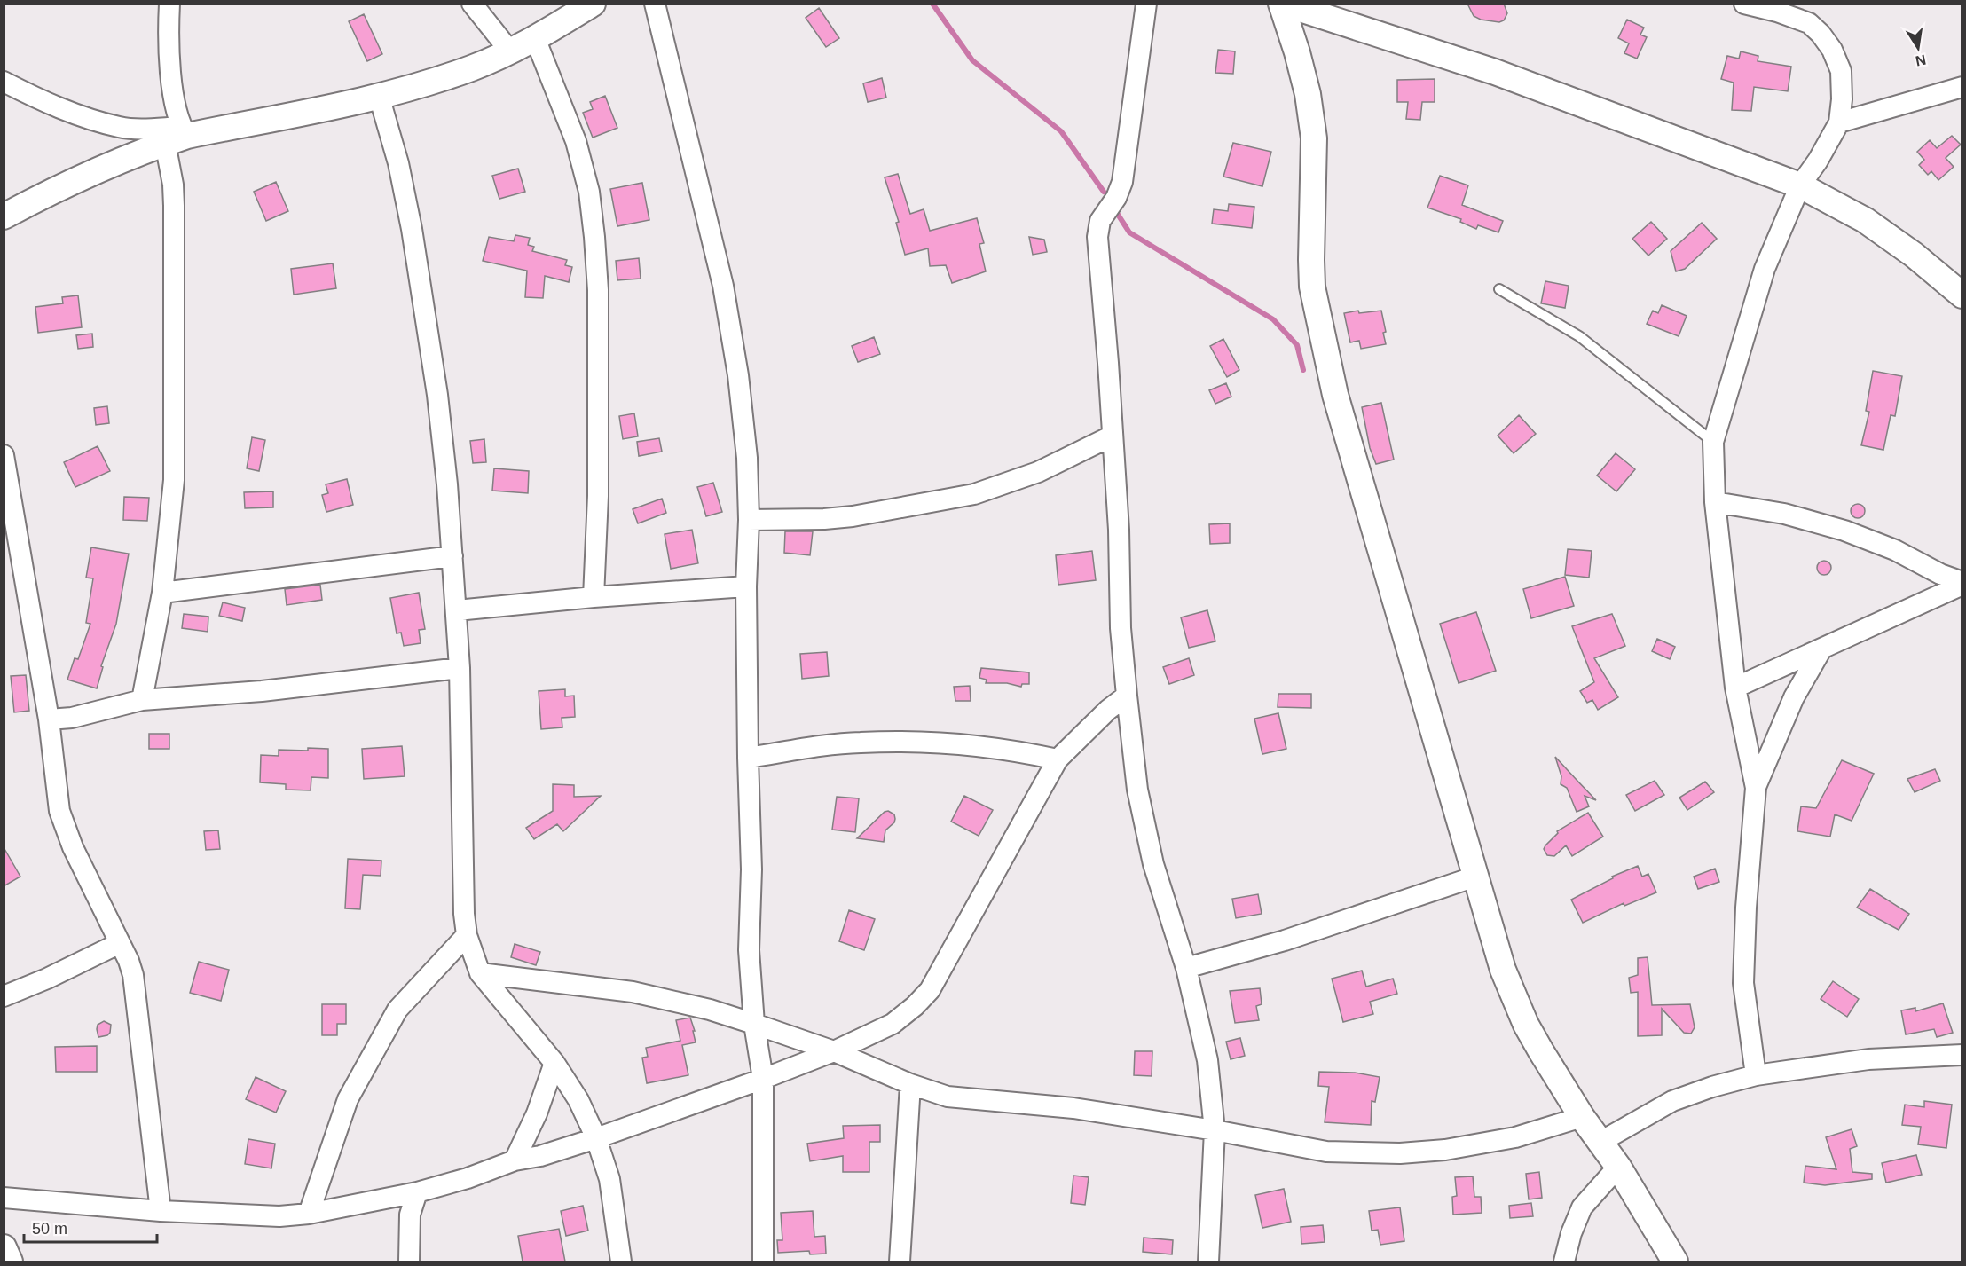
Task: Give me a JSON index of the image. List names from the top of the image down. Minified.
{"scale_bar":"50 m","north":"bottom"}
